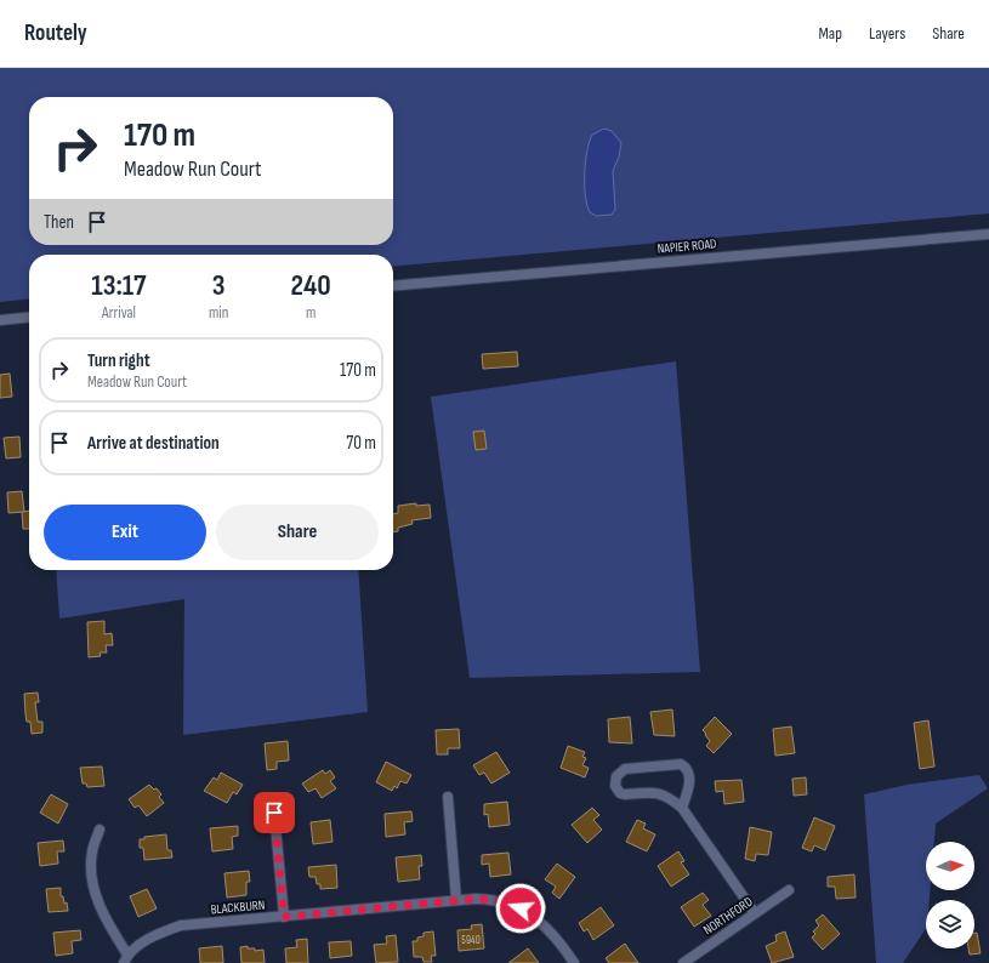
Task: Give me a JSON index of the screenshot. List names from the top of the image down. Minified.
{"streets":{"street":["NAPIER ROAD","BLACKBURN","NORTHFORD"]},"house_numbers":["5940"],"north":"right","page":{"header":"Routely","nav":["Map","Layers","Share"],"turn":["170 m","Meadow Run Court"],"then":"Then","eta":["13:17","Arrival","3","min","240","m"],"list":[{"name":"Turn right","note":"Meadow Run Court","value":"170 m"},{"name":"Arrive at destination","value":"70 m"}],"buttons":["Exit","Share"]}}
